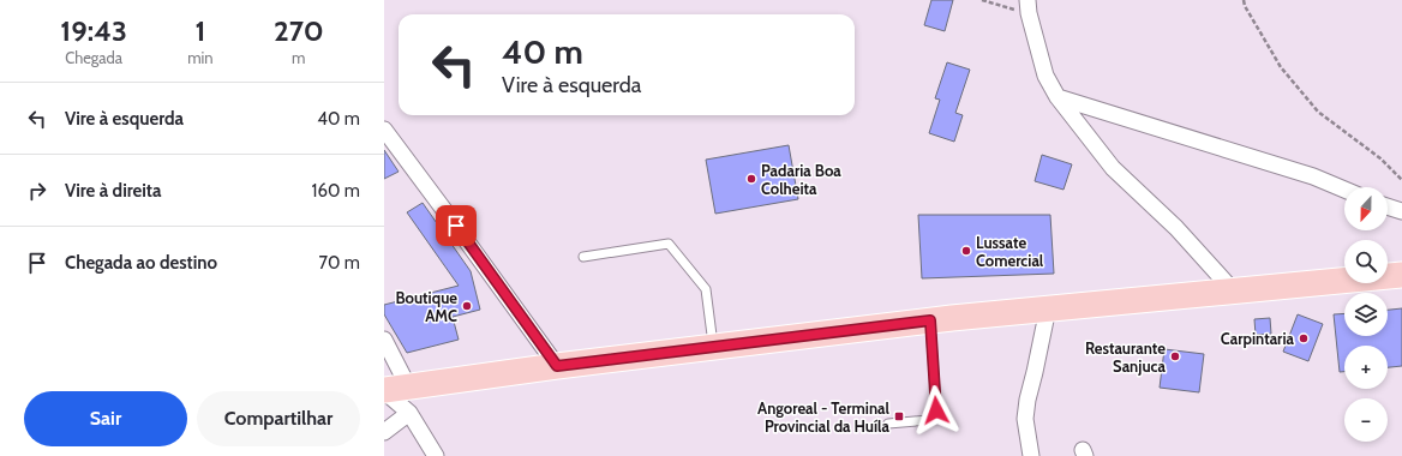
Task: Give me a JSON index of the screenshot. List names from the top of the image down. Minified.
{"places":{"other":["Padaria Boa Colheita","Lussate Comercial","Boutique AMC","Carpintaria","Restaurante Sanjuca"],"transit":["Angoreal - Terminal Provincial da Huíla"]},"north":"bottom","page":{"eta":["19:43","Chegada","1","min","270","m"],"turn":["40 m","Vire à esquerda"],"list":[{"name":"Vire à esquerda","value":"40 m"},{"name":"Vire à direita","value":"160 m"},{"name":"Chegada ao destino","value":"70 m"}],"map_buttons":["+","−"],"buttons":["Sair","Compartilhar"]}}
